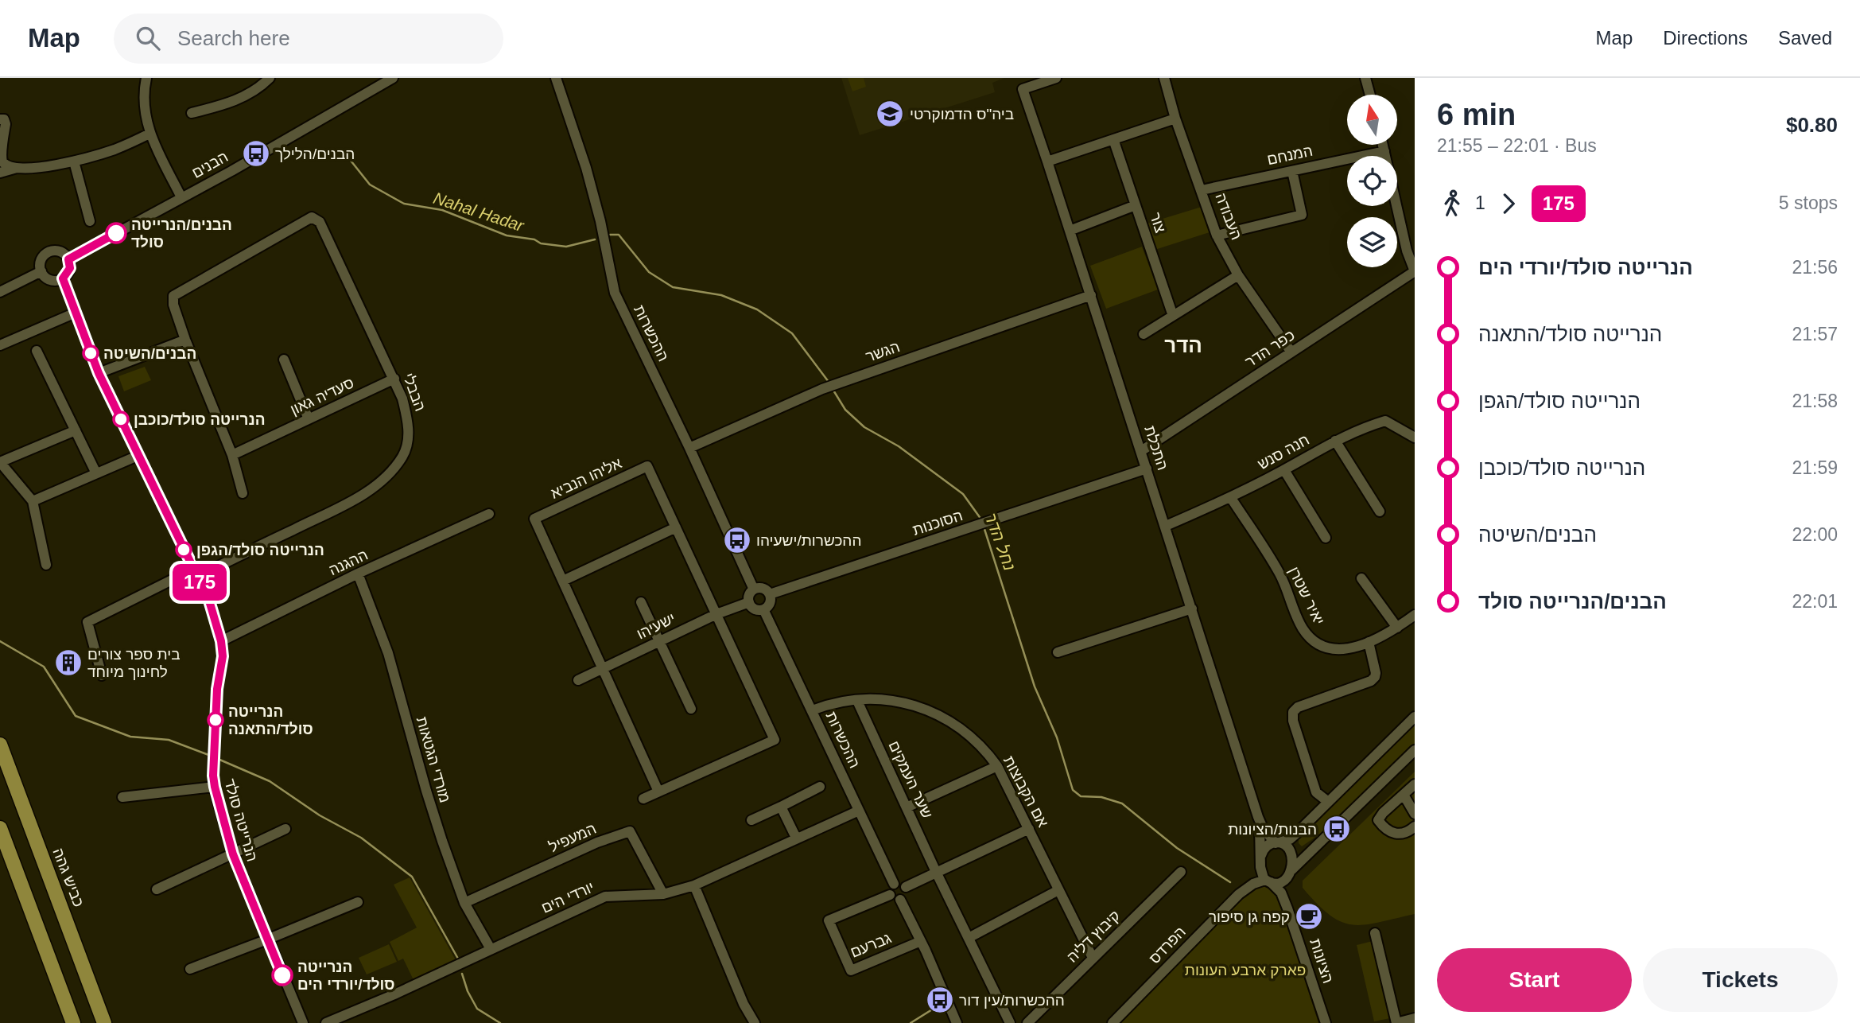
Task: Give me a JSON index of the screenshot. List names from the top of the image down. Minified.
{"streets":{"highway":["כביש גהה"],"street":["המנחם","הבנים","העבודה","צור","ההכשרות","כפר הדר","הגשר","הבבלי","סעדיה גאון","התכלת","חנה סנש","אליהו הנביא","הסוכנות","ההגנה","יאיר שטרן","ישעיהו","מורדי הגטאות","שער העמקים","אם הקבוצות","הנרייטה סולד","המעפיל","יורדי הים","קיבוץ דליה","גברעם","הפרדס","הציונות"]},"crossings":[["המנחם","העבודה"],["העבודה","כפר הדר"],["ההכשרות","הגשר"],["ההכשרות","הסוכנות"],["ההכשרות","ישעיהו"],["ההכשרות","אם הקבוצות"],["ההכשרות","יורדי הים"],["ההכשרות","גברעם"],["כפר הדר","התכלת"],["הגשר","התכלת"],["הבבלי","סעדיה גאון"],["הבבלי","הנרייטה סולד"],["התכלת","חנה סנש"],["התכלת","הסוכנות"],["התכלת","הפרדס"],["התכלת","הציונות"],["חנה סנש","יאיר שטרן"],["אליהו הנביא","ישעיהו"],["הסוכנות","ישעיהו"],["ההגנה","מורדי הגטאות"],["ההגנה","הנרייטה סולד"],["מורדי הגטאות","המעפיל"],["מורדי הגטאות","יורדי הים"],["שער העמקים","אם הקבוצות"],["אם הקבוצות","קיבוץ דליה"],["המעפיל","יורדי הים"],["הפרדס","הציונות"]],"districts":["הדר"],"water":["Nahal Hadar","נחל הדר"],"parks":["פארק ארבע העונות"],"places":{"school or university":["ביה\"ס הדמוקרטי"],"bus stop":["הבנים/הלילך","ההכשרות/ישעיהו","הבנות/הציונות","ההכשרות/עין דור"],"other":["הבנים/הנרייטה סולד","הבנים/השיטה","הנרייטה סולד/כוכבן","הנרייטה סולד/הגפן","הנרייטה סולד/התאנה","הנרייטה סולד/יורדי הים"],"building":["בית ספר צורים לחינוך מיוחד"],"cafe":["קפה גן סיפור"]},"lines":["bus line 175"],"north":"top","page":{"header":"Map","search":"Search here","nav":["Map","Directions","Saved"],"on_map":"175","heading":["6 min","21:55 – 22:01 · Bus","$0.80"],"legs":["1","175","5 stops"],"list":[{"name":"הנרייטה סולד/יורדי הים","value":"21:56"},{"name":"הנרייטה סולד/התאנה","value":"21:57"},{"name":"הנרייטה סולד/הגפן","value":"21:58"},{"name":"הנרייטה סולד/כוכבן","value":"21:59"},{"name":"הבנים/השיטה","value":"22:00"},{"name":"הבנים/הנרייטה סולד","value":"22:01"}],"buttons":["Start","Tickets"]}}
